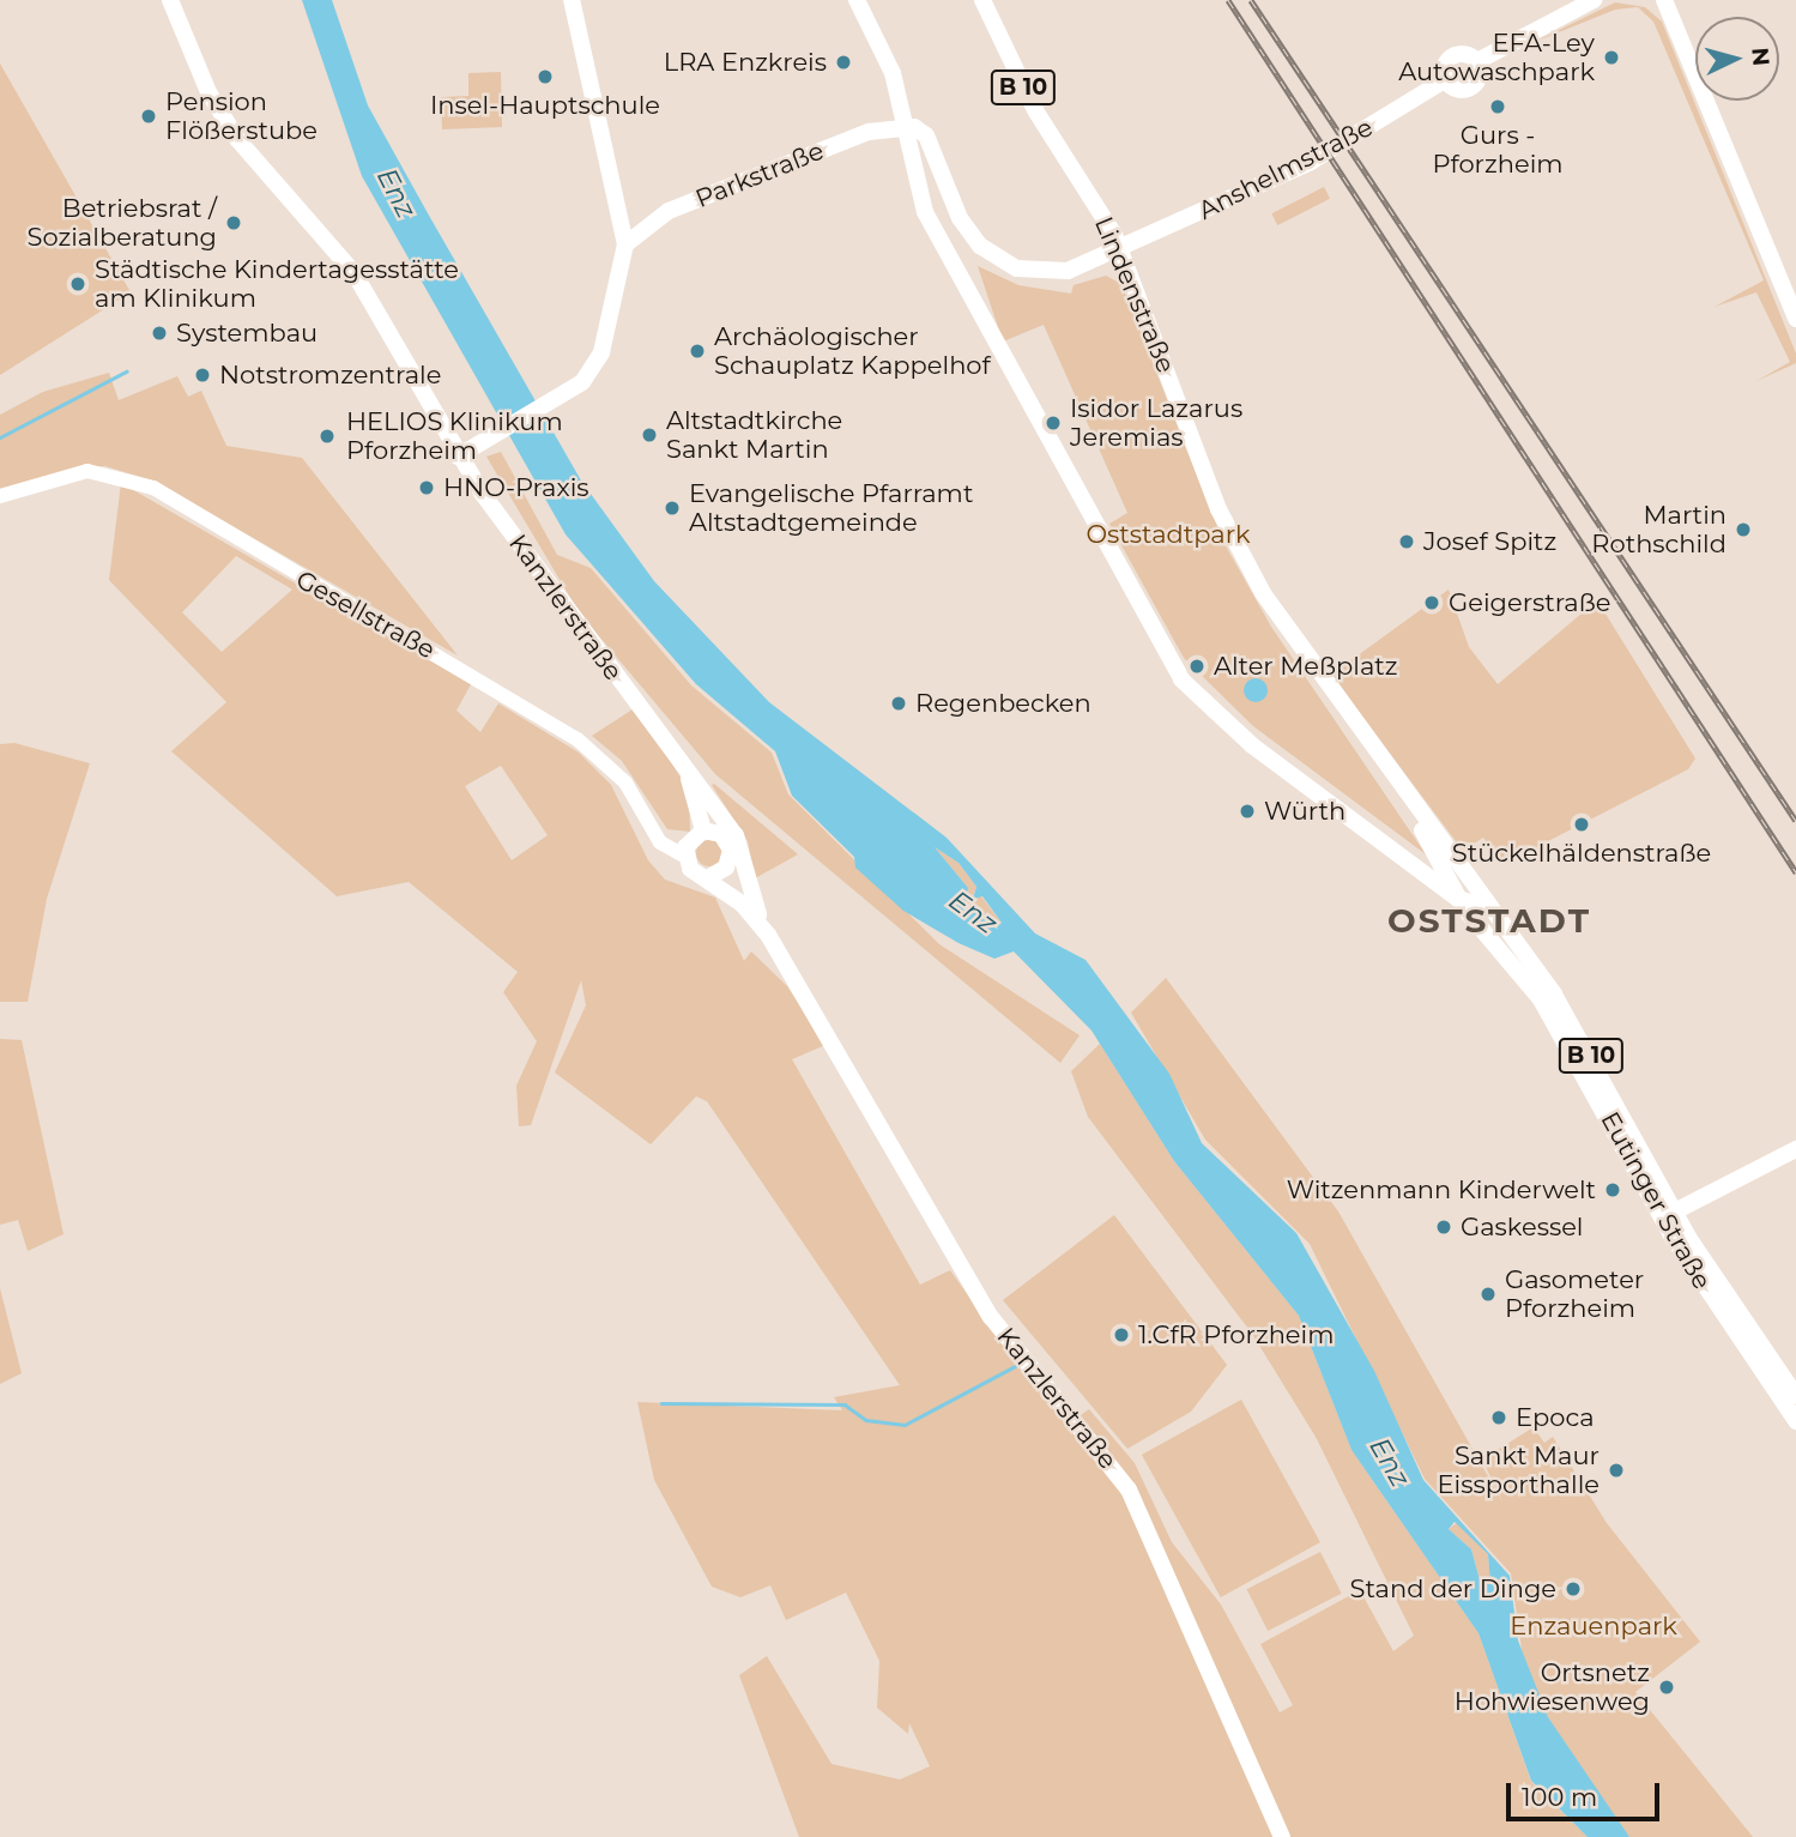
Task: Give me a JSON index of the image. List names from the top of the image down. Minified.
{"streets":{"main road":["B 10","Anshelmstraße","Parkstraße","Lindenstraße","Kanzlerstraße","Eutinger Straße"],"street":["Gesellstraße"]},"crossings":[["Anshelmstraße","Lindenstraße"],["Lindenstraße","Eutinger Straße"],["Kanzlerstraße","Gesellstraße"]],"districts":["OSTSTADT"],"water":["Enz"],"parks":["Oststadtpark","Enzauenpark"],"places":["EFA-Ley Autowaschpark","LRA Enzkreis","Insel-Hauptschule","Gurs - Pforzheim","Pension Flößerstube","Betriebsrat / Sozialberatung","Städtische Kindertagesstätte am Klinikum","Systembau","Archäologischer Schauplatz Kappelhof","Notstromzentrale","Isidor Lazarus Jeremias","Altstadtkirche Sankt Martin","HELIOS Klinikum Pforzheim","HNO-Praxis","Evangelische Pfarramt Altstadtgemeinde","Martin Rothschild","Josef Spitz","Geigerstraße","Alter Meßplatz","Regenbecken","Würth","Stückelhäldenstraße","Witzenmann Kinderwelt","Gaskessel","Gasometer Pforzheim","1.CfR Pforzheim","Epoca","Sankt Maur Eissporthalle","Stand der Dinge","Ortsnetz Hohwiesenweg"],"scale_bar":"100 m","north":"right"}
